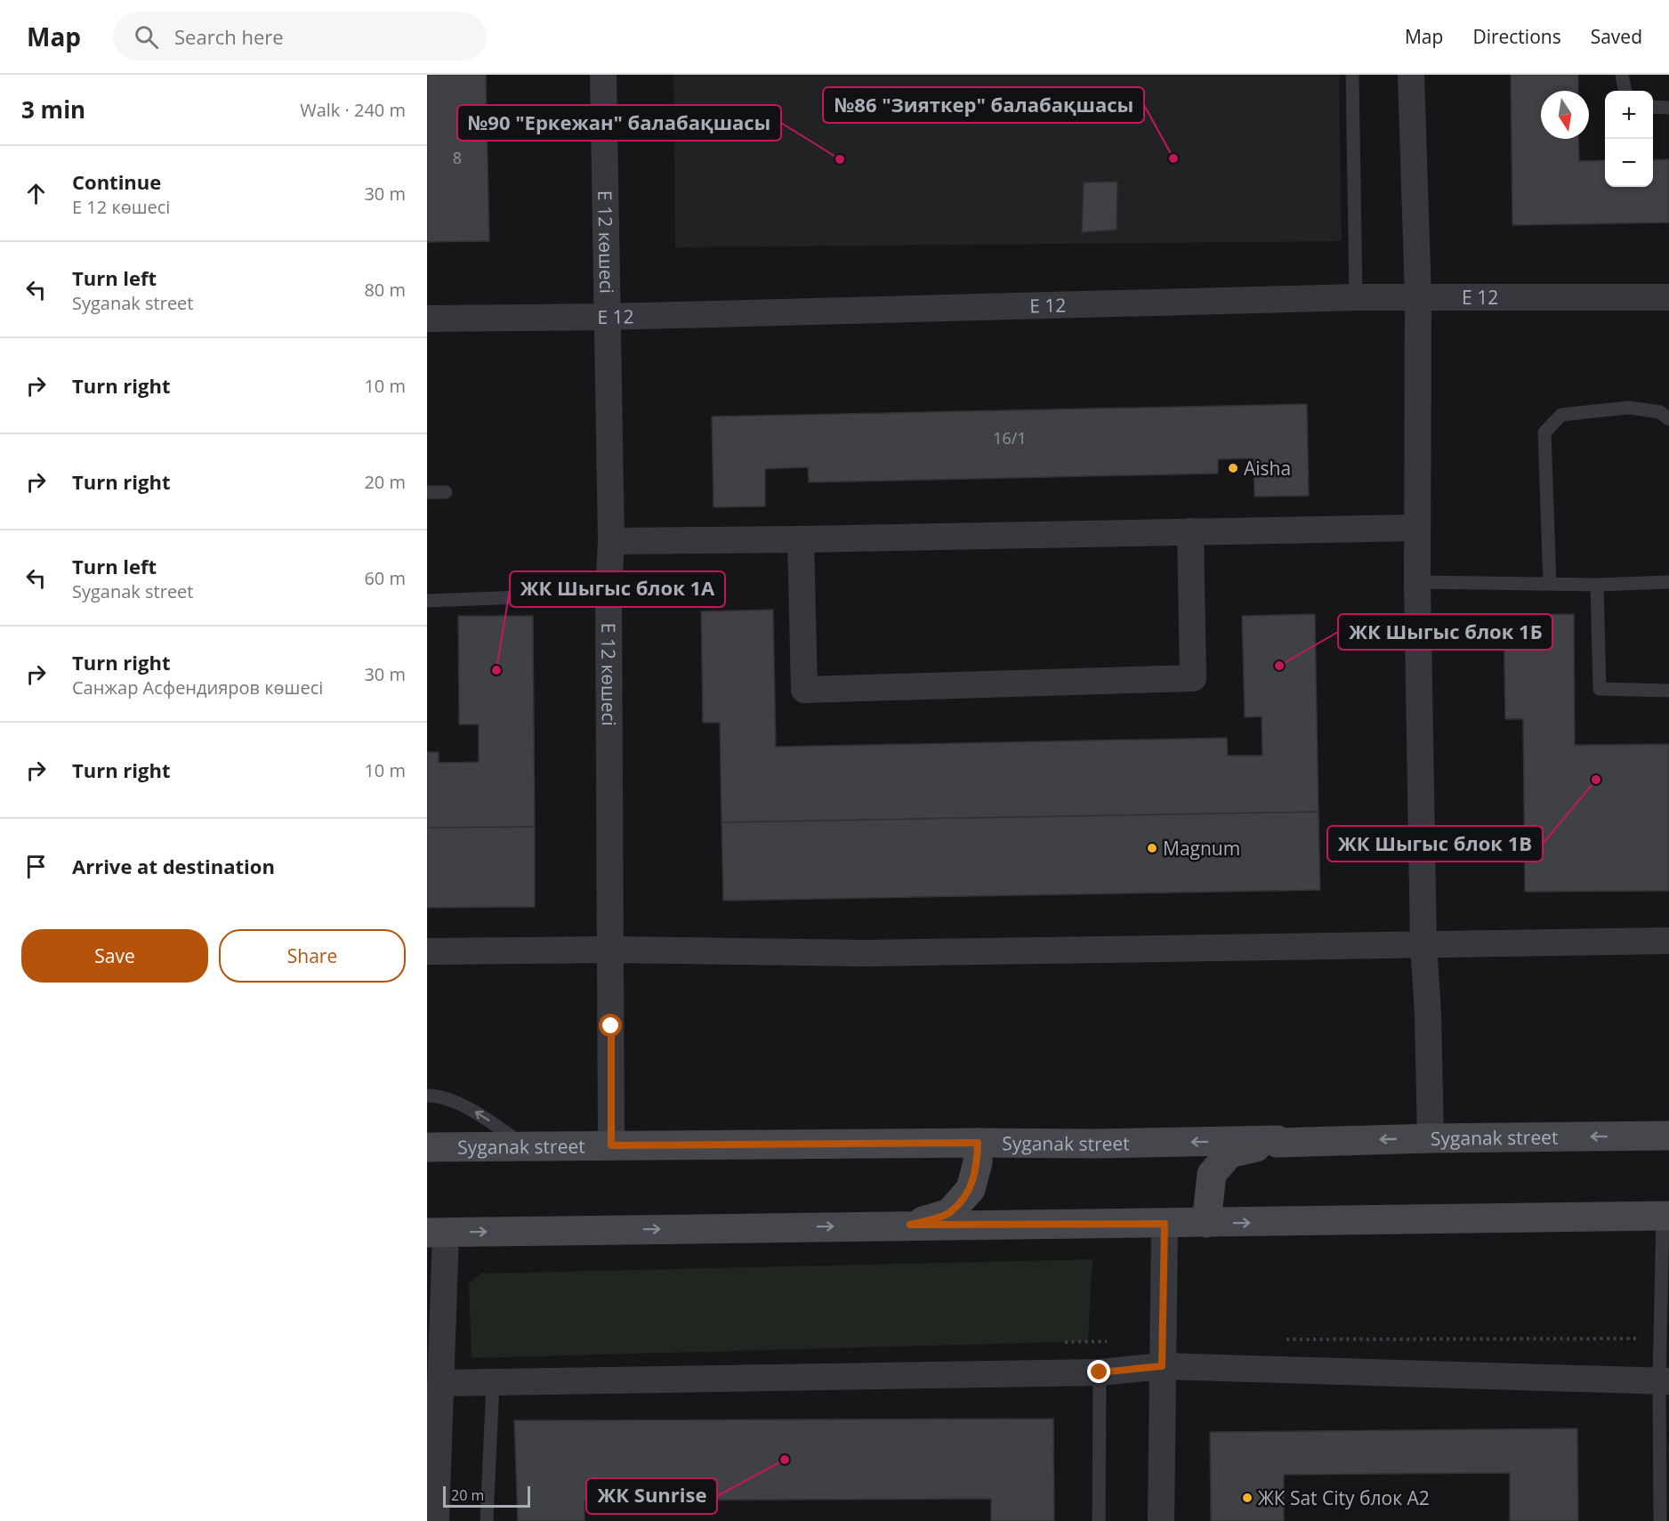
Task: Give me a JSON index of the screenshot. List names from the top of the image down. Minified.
{"streets":{"main road":["Syganak street"],"street":["Е 12 көшесі","E 12"]},"crossings":[["Е 12 көшесі","E 12"],["Е 12 көшесі","Syganak street"]],"places":["№86 \"Зияткер\" балабақшасы","№90 \"Еркежан\" балабақшасы","Aisha","ЖК Шыгыс блок 1Б","ЖК Шыгыс блок 1А","ЖК Шыгыс блок 1В","Magnum","ЖК Sunrise","ЖК Sat City блок A2"],"house_numbers":["8","16/1"],"scale_bar":"20 m","north":"bottom","page":{"header":"Map","search":"Search here","nav":["Map","Directions","Saved"],"heading":["3 min","Walk · 240 m"],"map_buttons":["+","−"],"list":[["Continue","Е 12 көшесі","30 m"],["Turn left","Syganak street","80 m"],["Turn right","10 m"],["Turn right","20 m"],["Turn left","Syganak street","60 m"],["Turn right","Санжар Асфендияров көшесі","30 m"],["Turn right","10 m"],"Arrive at destination"],"buttons":["Save","Share"],"scale":"20 m"}}
